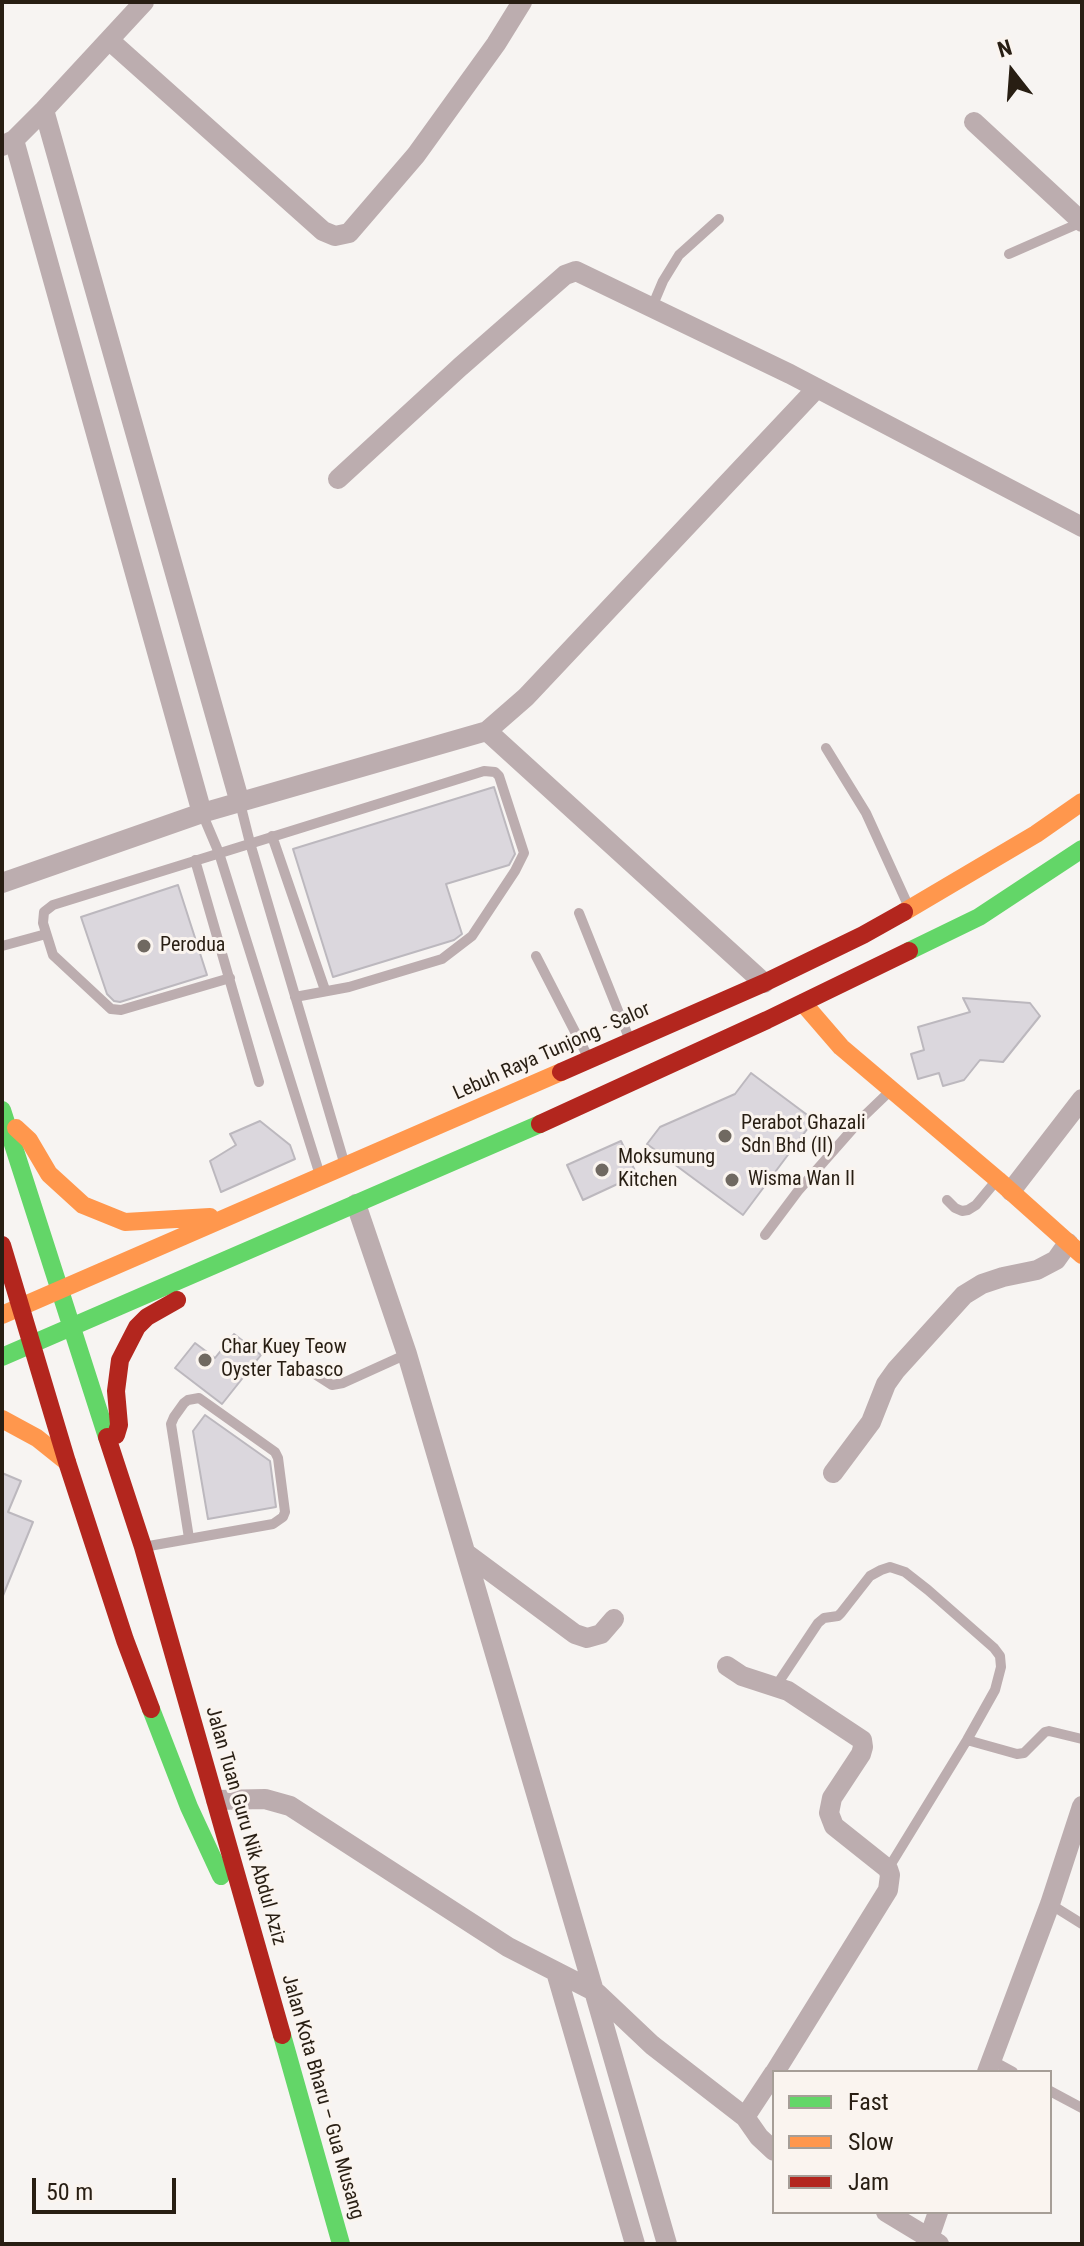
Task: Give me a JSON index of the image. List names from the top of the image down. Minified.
{"streets":{"main road":["Lebuh Raya Tunjong - Salor","Jalan Tuan Guru Nik Abdul Aziz","Jalan Kota Bharu – Gua Musang"]},"crossings":[["Lebuh Raya Tunjong - Salor","Jalan Tuan Guru Nik Abdul Aziz"],["Jalan Tuan Guru Nik Abdul Aziz","Jalan Kota Bharu – Gua Musang"]],"places":["Perodua","Perabot Ghazali Sdn Bhd (II)","Moksumung Kitchen","Wisma Wan II","Char Kuey Teow Oyster Tabasco"],"legend":["Fast","Slow","Jam"],"scale_bar":"50 m","north":"top"}
